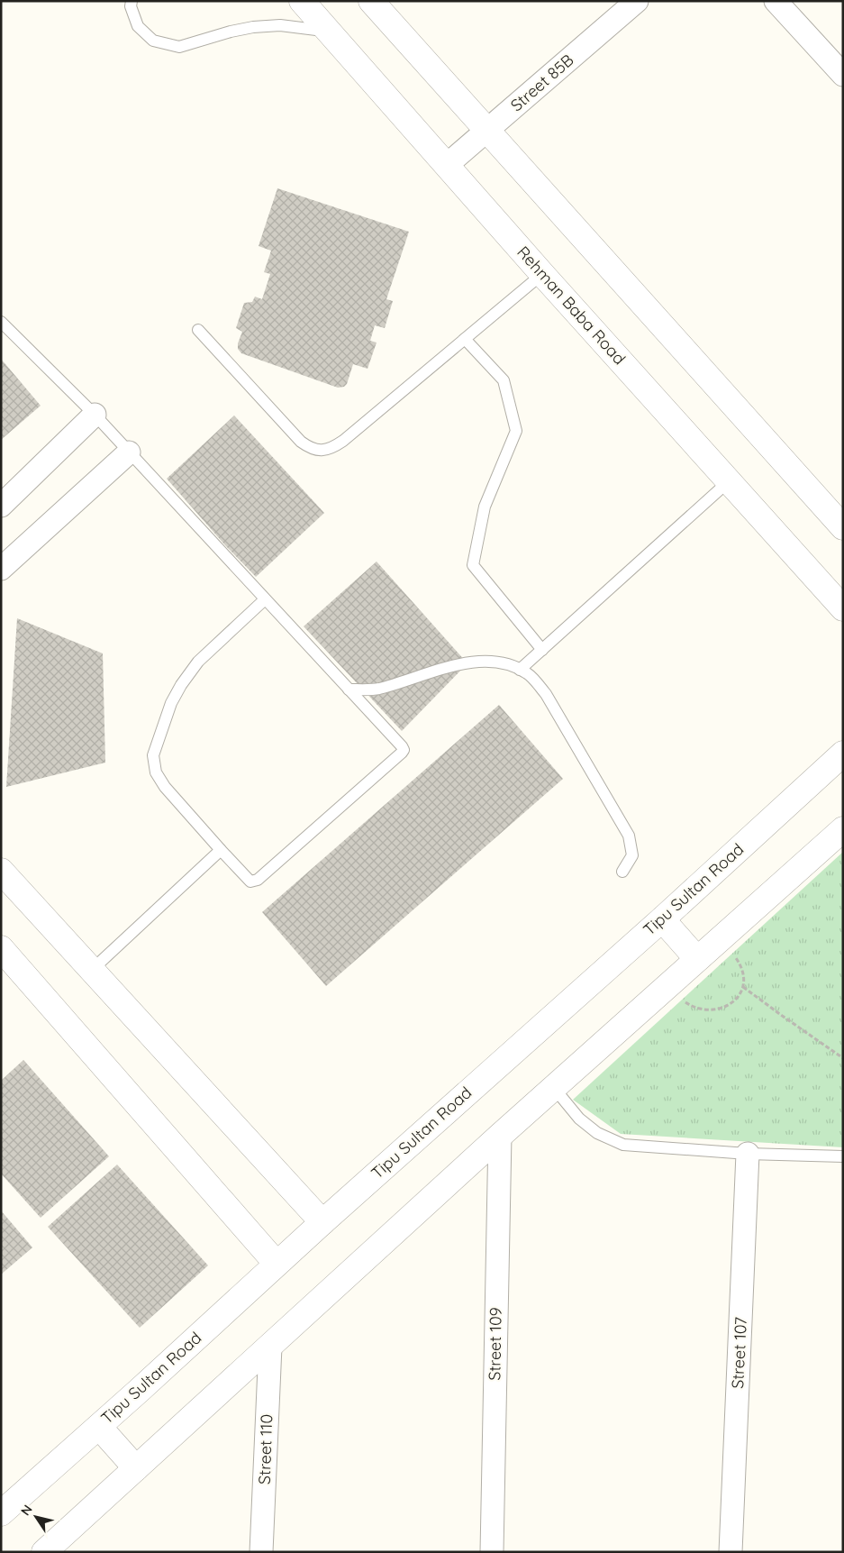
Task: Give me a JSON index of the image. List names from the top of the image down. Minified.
{"streets":{"street":["Street 85B","Rehman Baba Road","Tipu Sultan Road","Street 109","Street 107","Street 110"]},"crossings":[["Street 85B","Rehman Baba Road"]],"north":"top left"}
